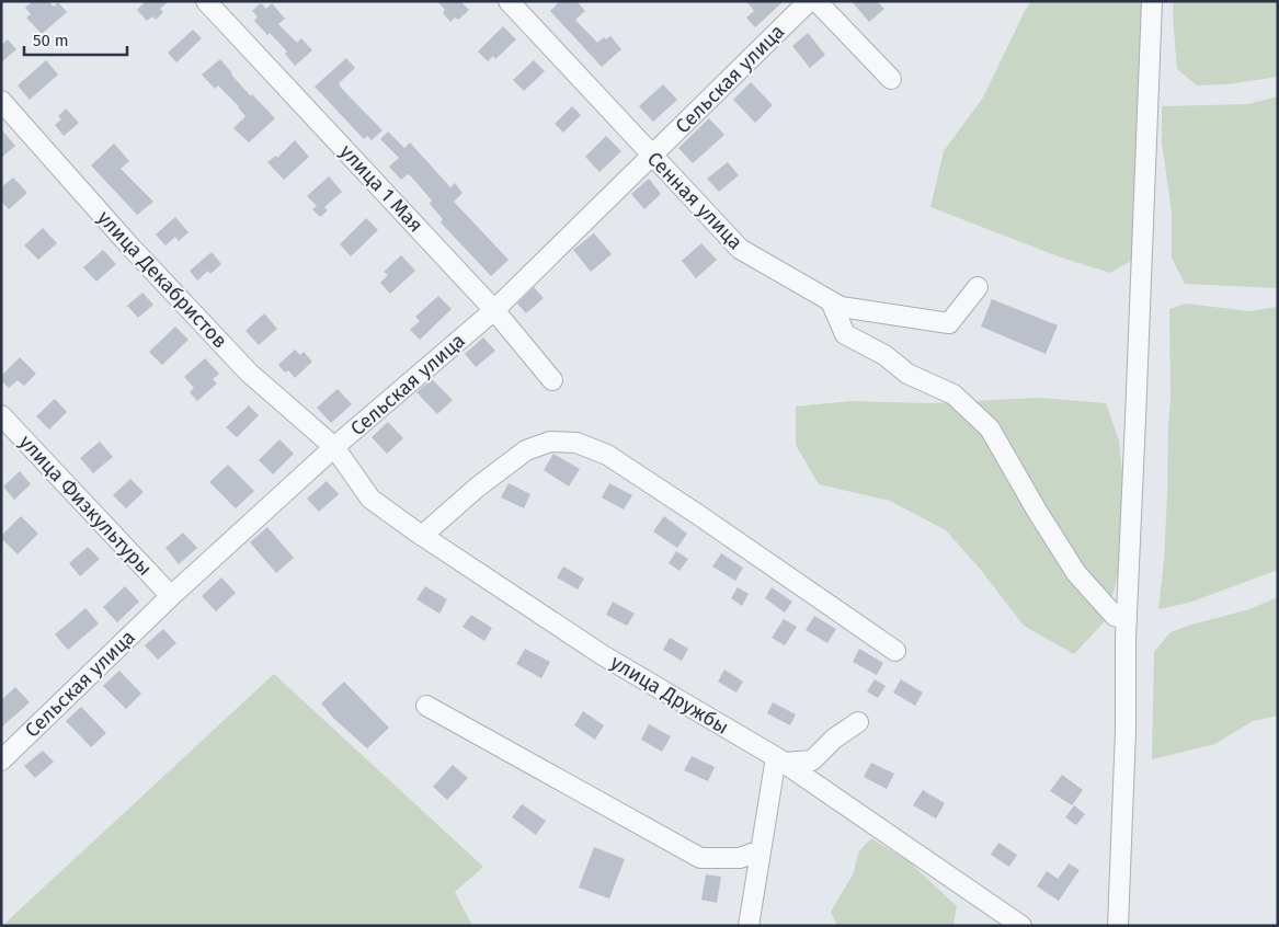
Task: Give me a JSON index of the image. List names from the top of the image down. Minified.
{"streets":{"street":["Сельская улица","улица 1 Мая","Сенная улица","улица Декабристов","улица Физкультуры","улица Дружбы"]},"crossings":[["Сельская улица","улица 1 Мая"],["Сельская улица","Сенная улица"],["Сельская улица","улица Декабристов"],["Сельская улица","улица Физкультуры"],["Сельская улица","улица Дружбы"],["улица Декабристов","улица Дружбы"]],"scale_bar":"50 m"}
